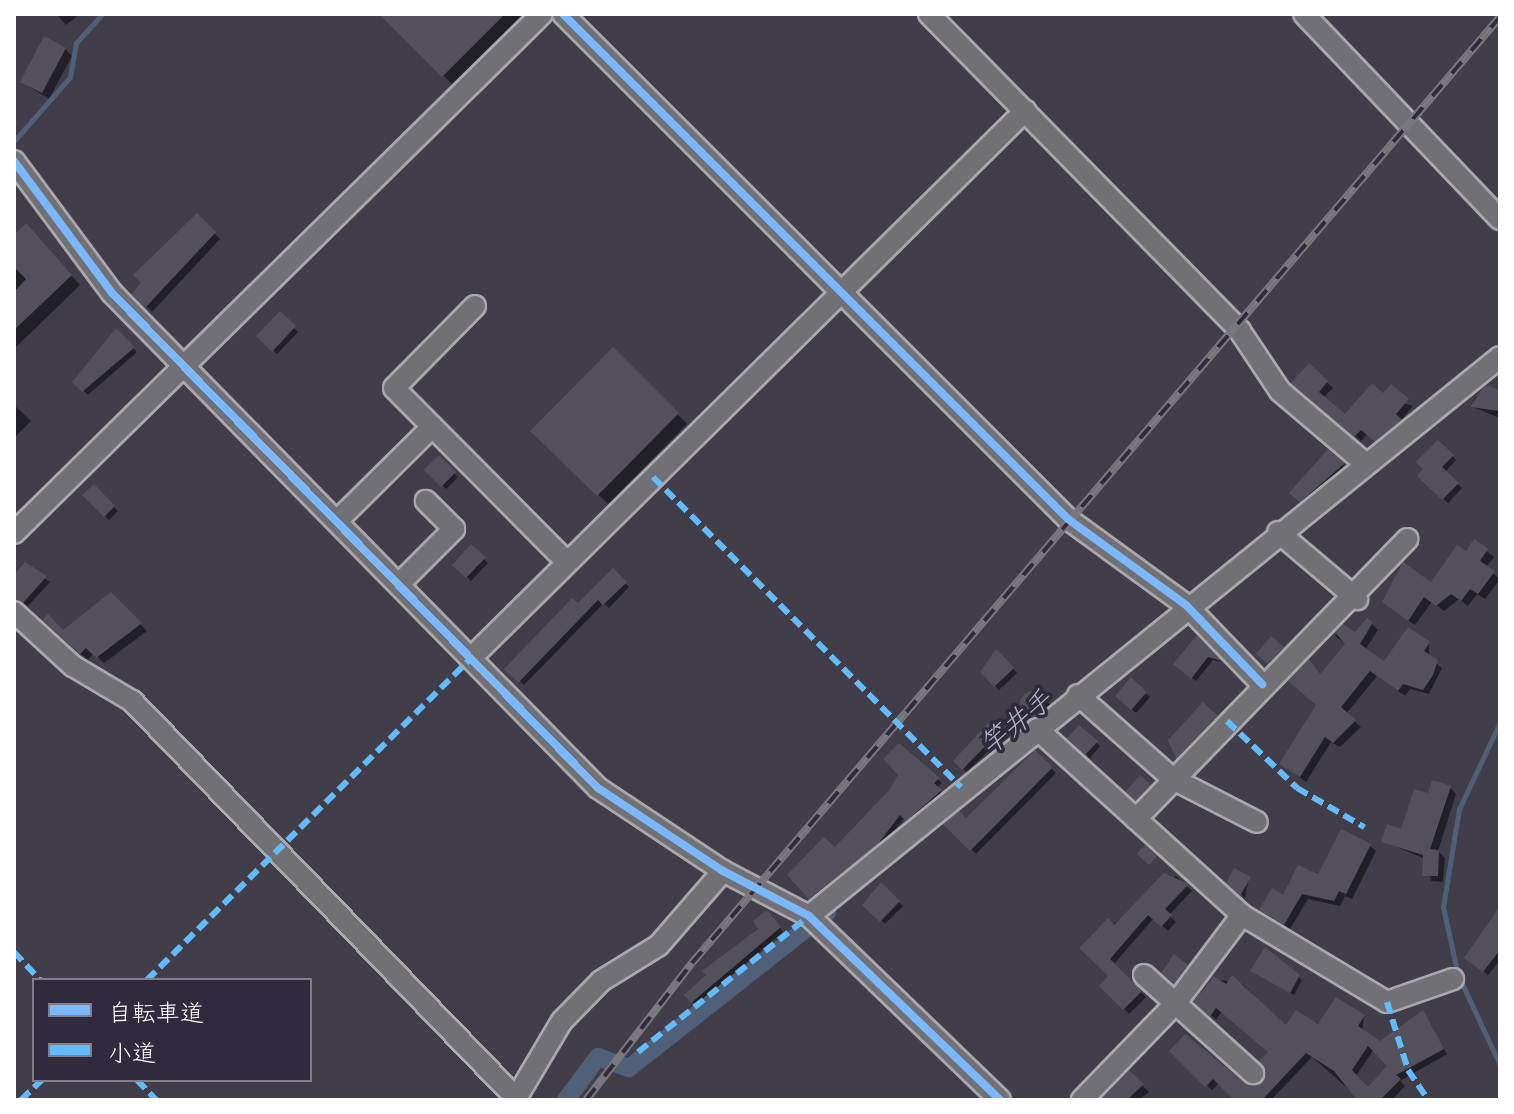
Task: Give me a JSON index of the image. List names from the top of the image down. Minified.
{"water":["竿井手"],"legend":["自転車道","小道"]}
